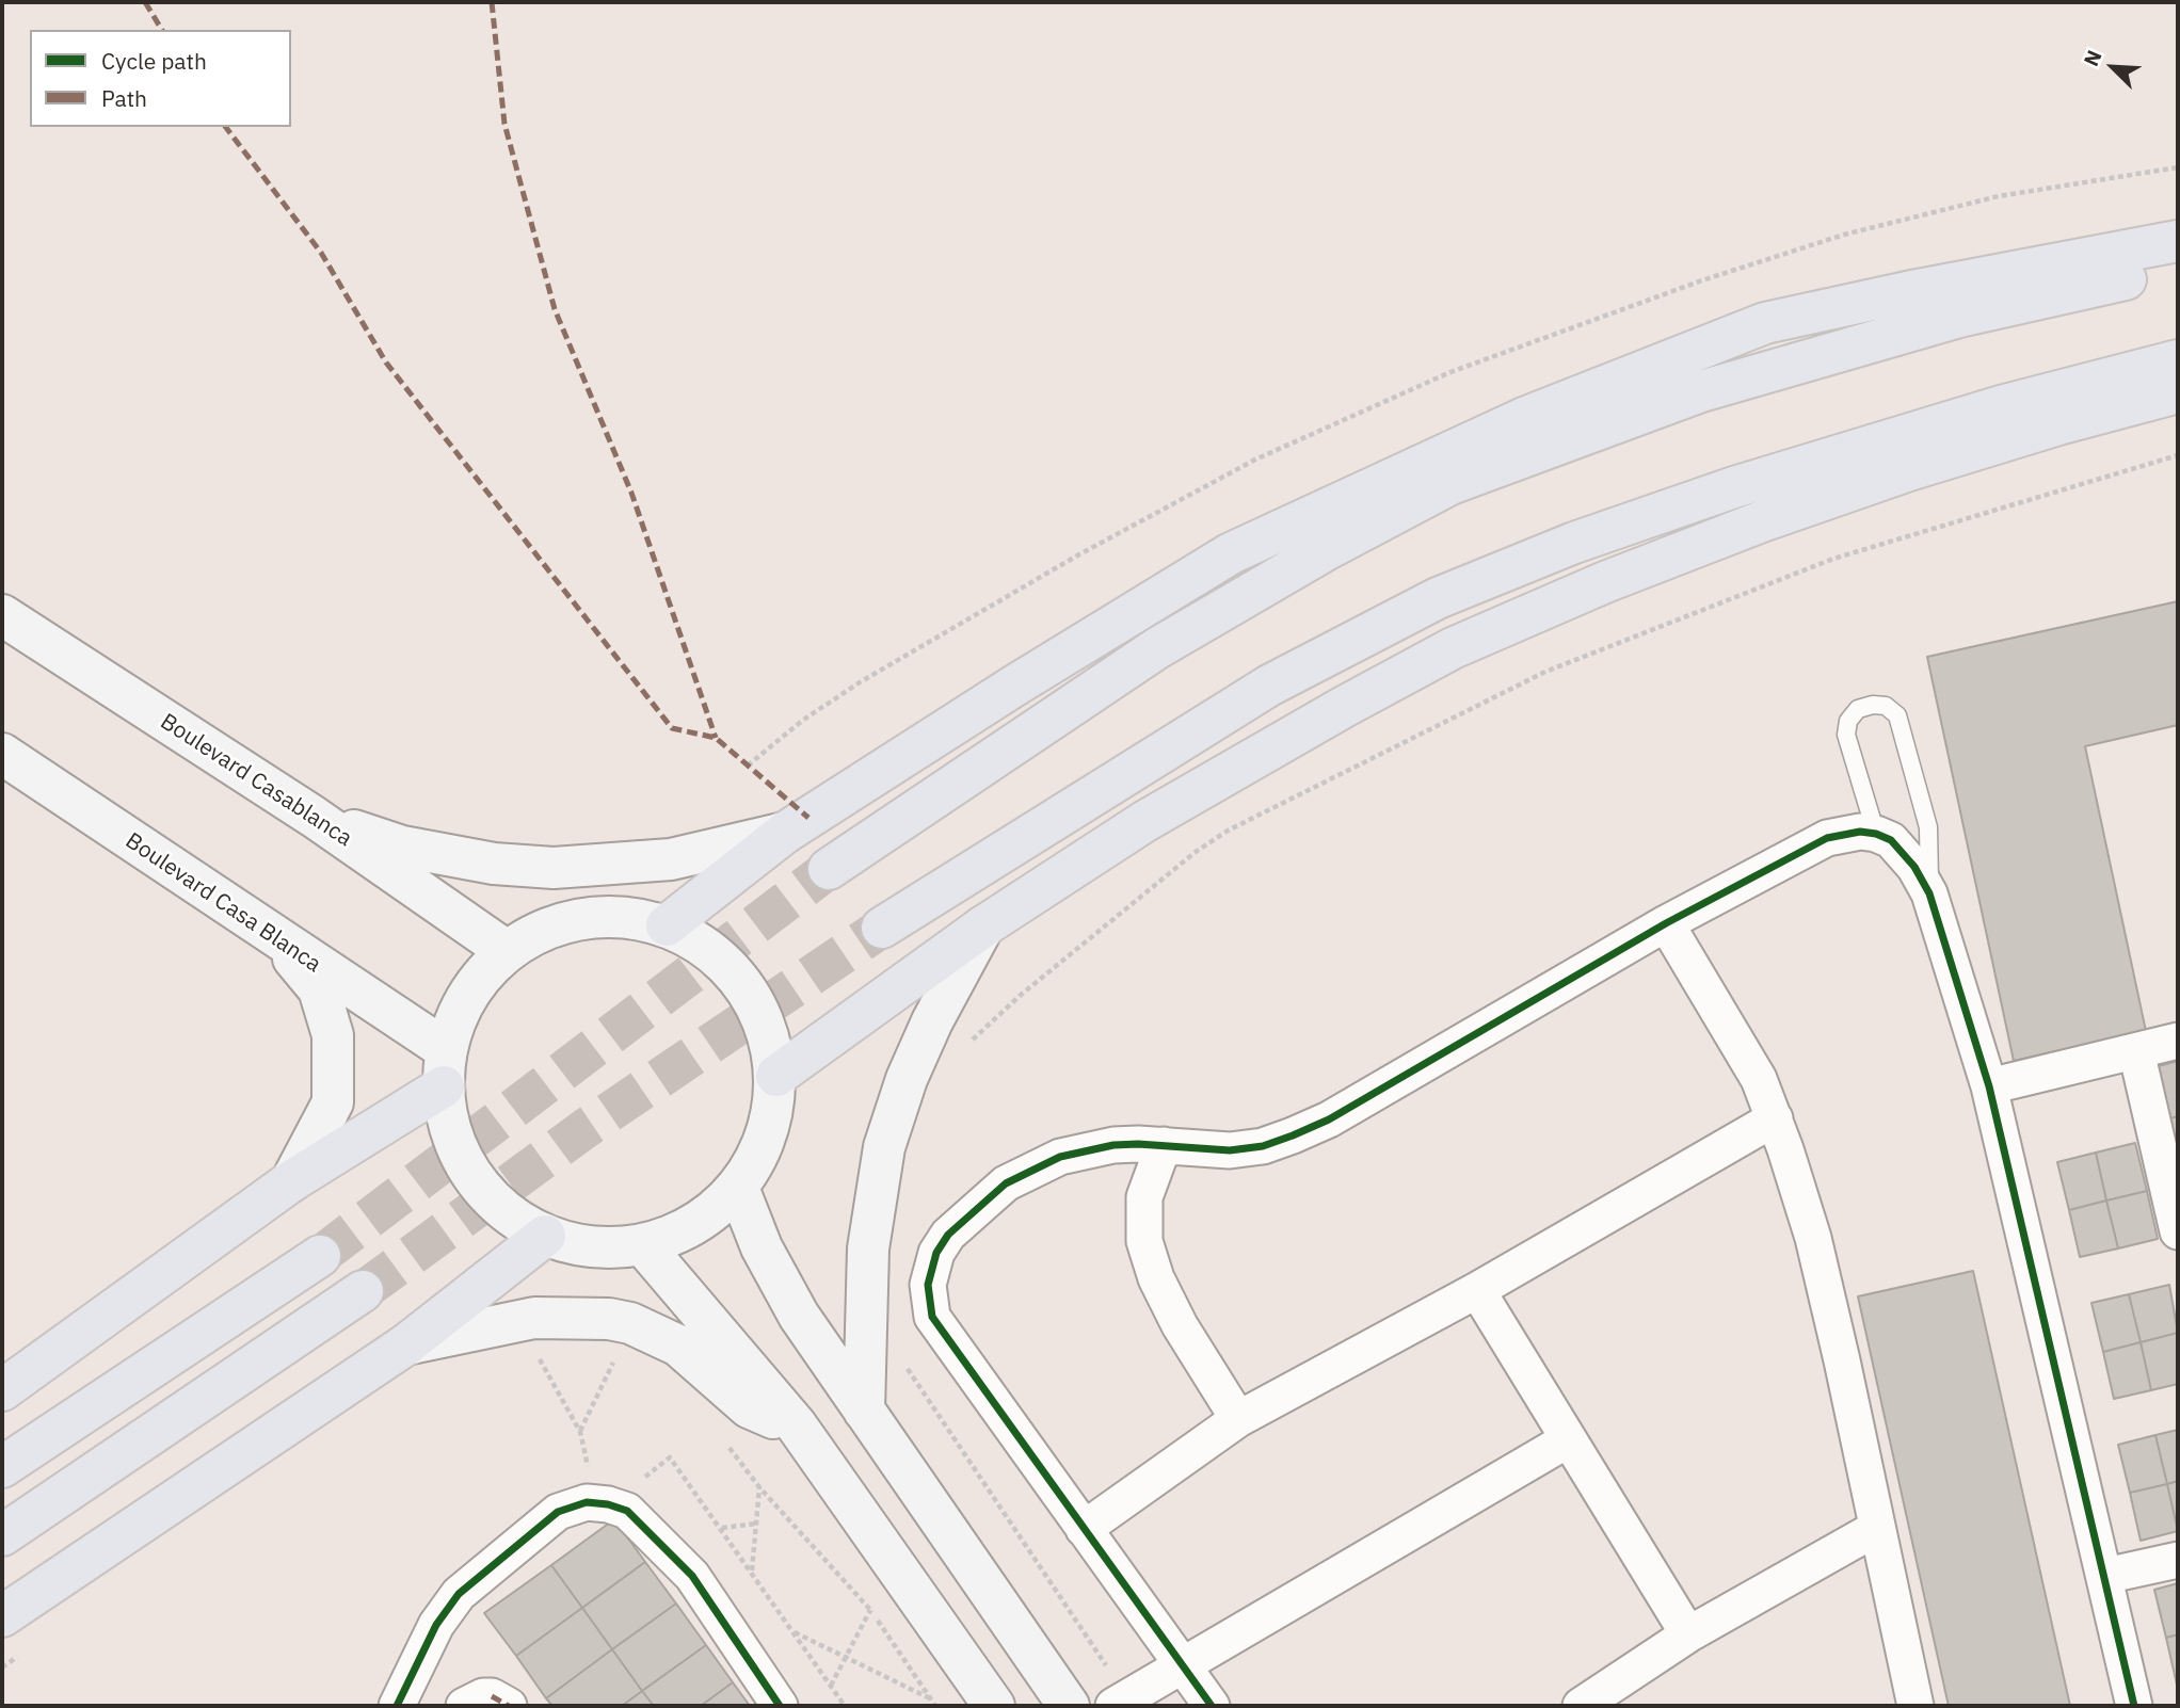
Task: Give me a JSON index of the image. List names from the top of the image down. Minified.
{"streets":{"main road":["Boulevard Casablanca","Boulevard Casa Blanca"]},"legend":["Cycle path","Path"],"north":"top left"}
